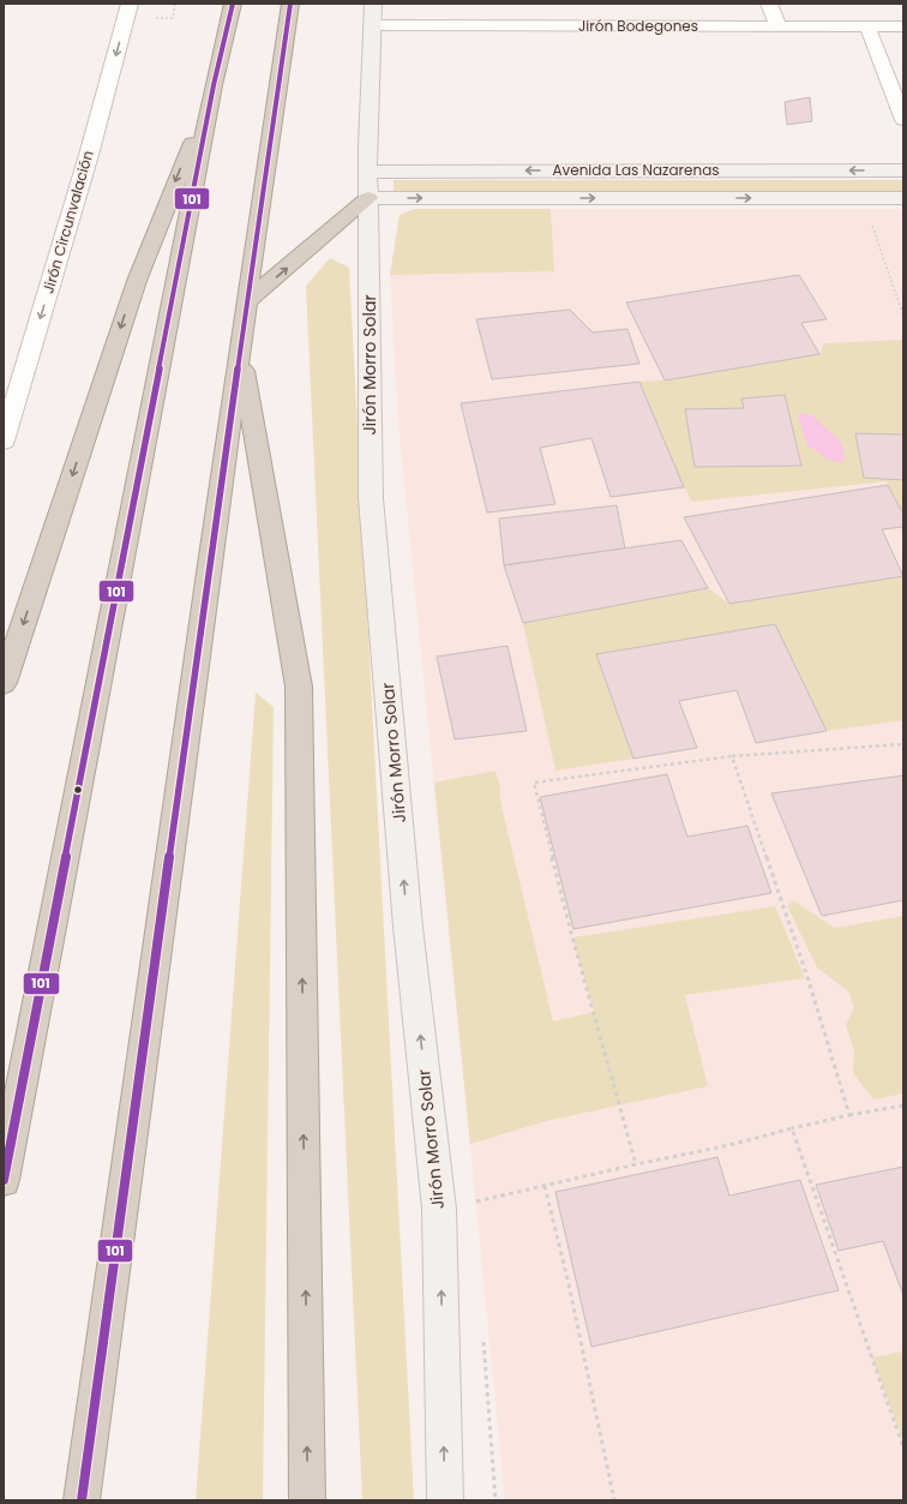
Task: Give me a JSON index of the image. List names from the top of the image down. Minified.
{"streets":{"street":["Jirón Bodegones","Avenida Las Nazarenas","Jirón Circunvalación","Jirón Morro Solar"]},"crossings":[["Jirón Bodegones","Jirón Morro Solar"],["Avenida Las Nazarenas","Jirón Morro Solar"]],"one_way":["Jirón Circunvalación","Jirón Morro Solar"],"lines":["transit line 101"]}
